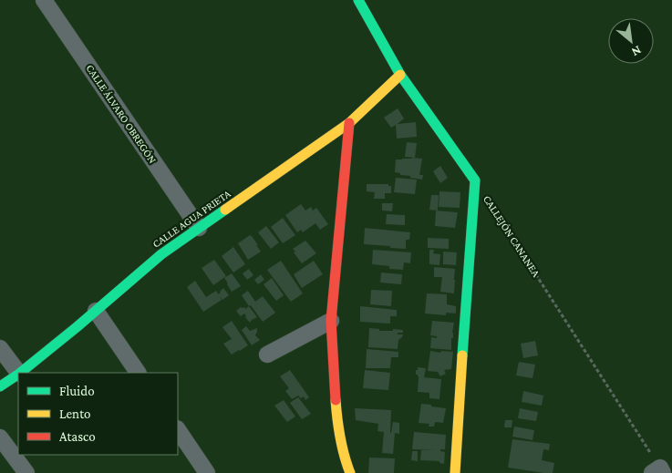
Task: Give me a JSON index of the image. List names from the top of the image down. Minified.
{"streets":{"street":["CALLE ÁLVARO OBREGÓN","CALLE AGUA PRIETA"],"path":["CALLEJÓN CANANEA"]},"crossings":[["CALLE ÁLVARO OBREGÓN","CALLE AGUA PRIETA"]],"legend":["Fluido","Lento","Atasco"],"north":"bottom right"}
